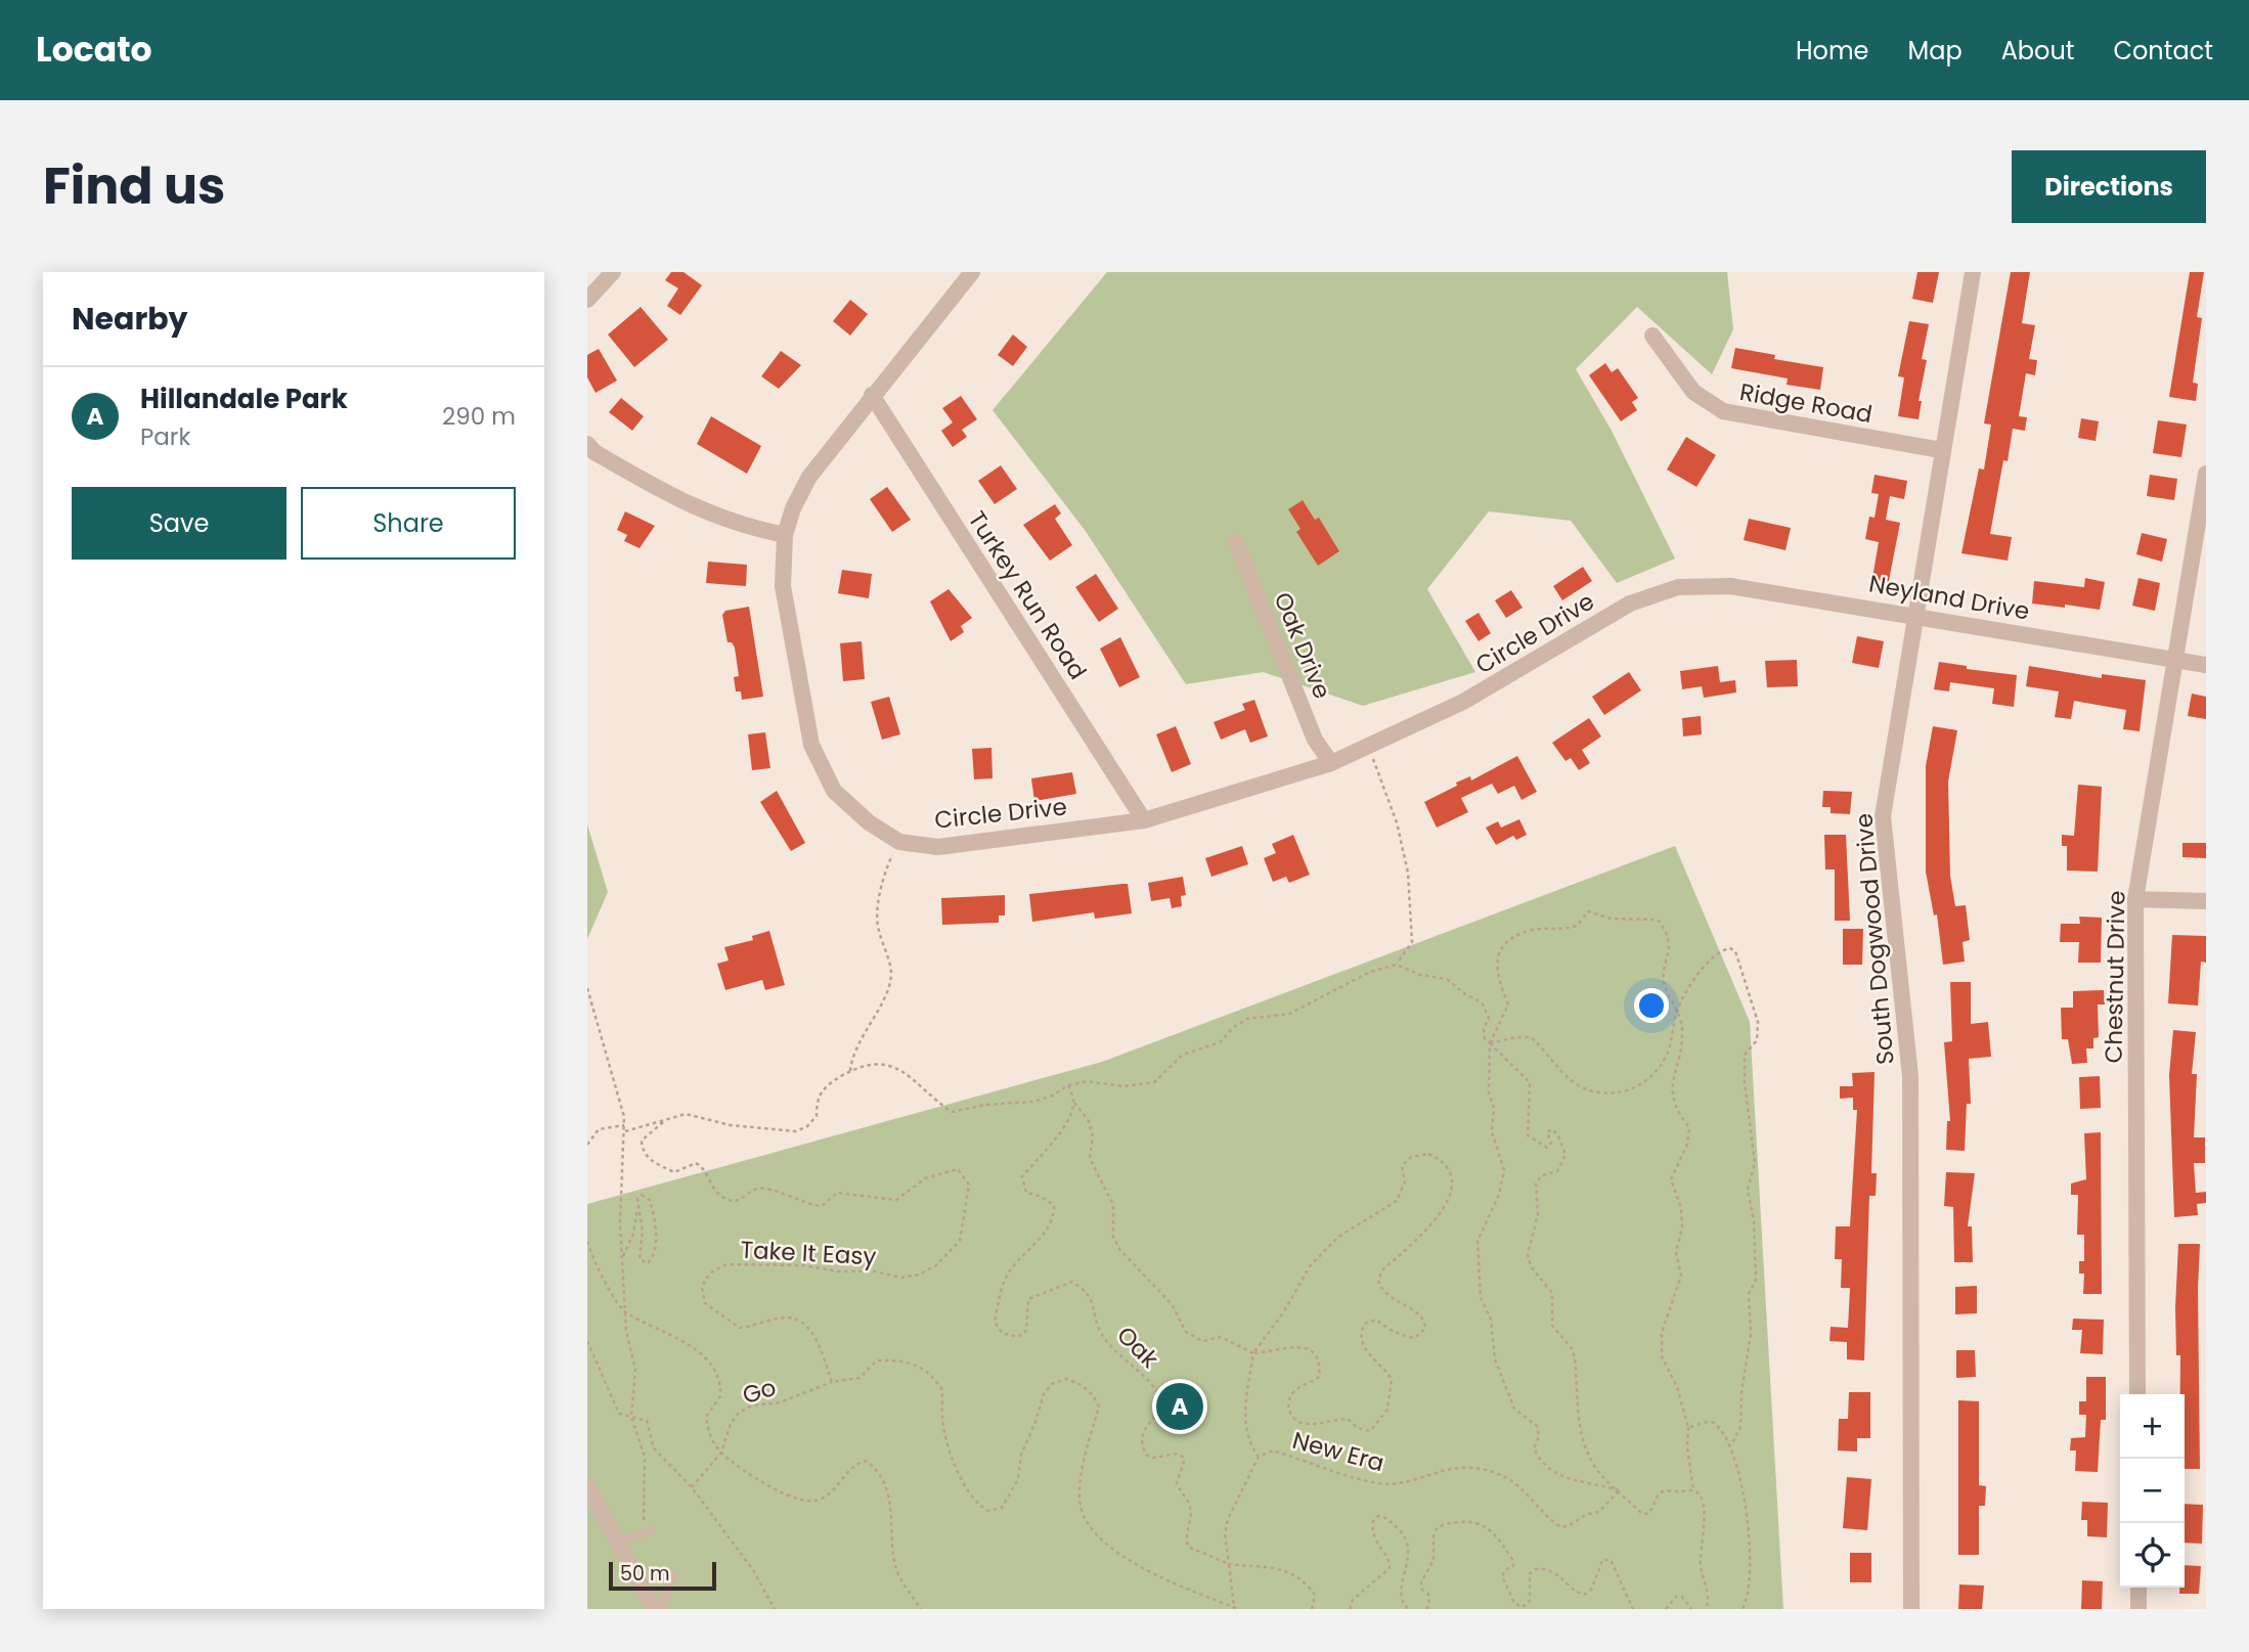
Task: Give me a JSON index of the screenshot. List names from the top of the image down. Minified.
{"streets":{"street":["Ridge Road","Turkey Run Road","Neyland Drive","Circle Drive","Oak Drive","South Dogwood Drive","Chestnut Drive"],"path":["Take It Easy","Oak","Go","New Era"]},"crossings":[["Ridge Road","South Dogwood Drive"],["Turkey Run Road","Circle Drive"],["Neyland Drive","Circle Drive"],["Neyland Drive","South Dogwood Drive"],["Neyland Drive","Chestnut Drive"],["Circle Drive","Oak Drive"],["Take It Easy","Go"],["Oak","New Era"]],"scale_bar":"50 m","page":{"header":"Locato","nav":["Home","Map","About","Contact"],"title":"Find us","buttons":["Directions",["Save","Share"]],"heading":"Nearby","list":[{"mark":"A","name":"Hillandale Park","note":"Park","value":"290 m"}],"pins":"A","map_buttons":["+","−"],"scale":"50 m"}}
